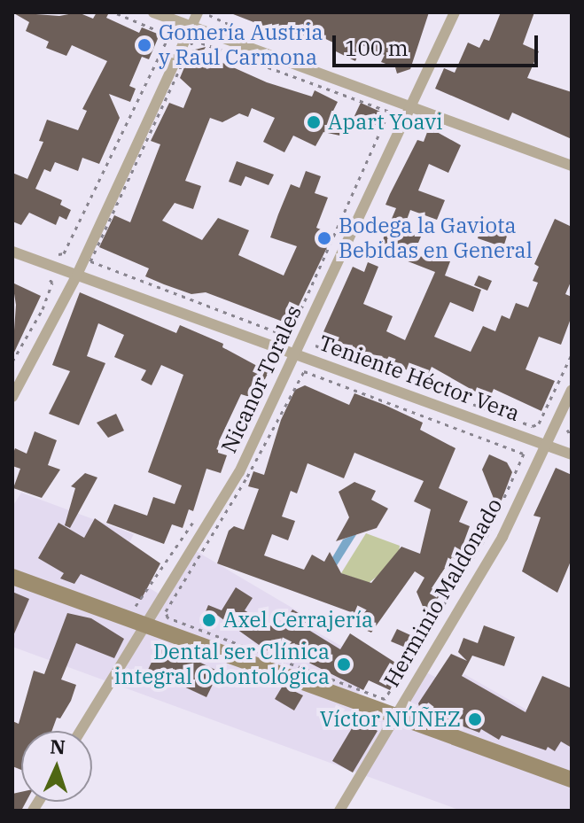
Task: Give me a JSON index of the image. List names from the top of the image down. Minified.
{"streets":{"street":["Teniente Héctor Vera","Nicanor Torales","Herminio Maldonado"]},"crossings":[["Teniente Héctor Vera","Nicanor Torales"],["Teniente Héctor Vera","Herminio Maldonado"]],"places":["Gomería Austria y Raul Carmona","Apart Yoavi","Bodega la Gaviota Bebidas en General","Axel Cerrajería","Dental ser Clínica integral Odontológica","Víctor NÚÑEZ"],"scale_bar":"100 m","north":"top"}
